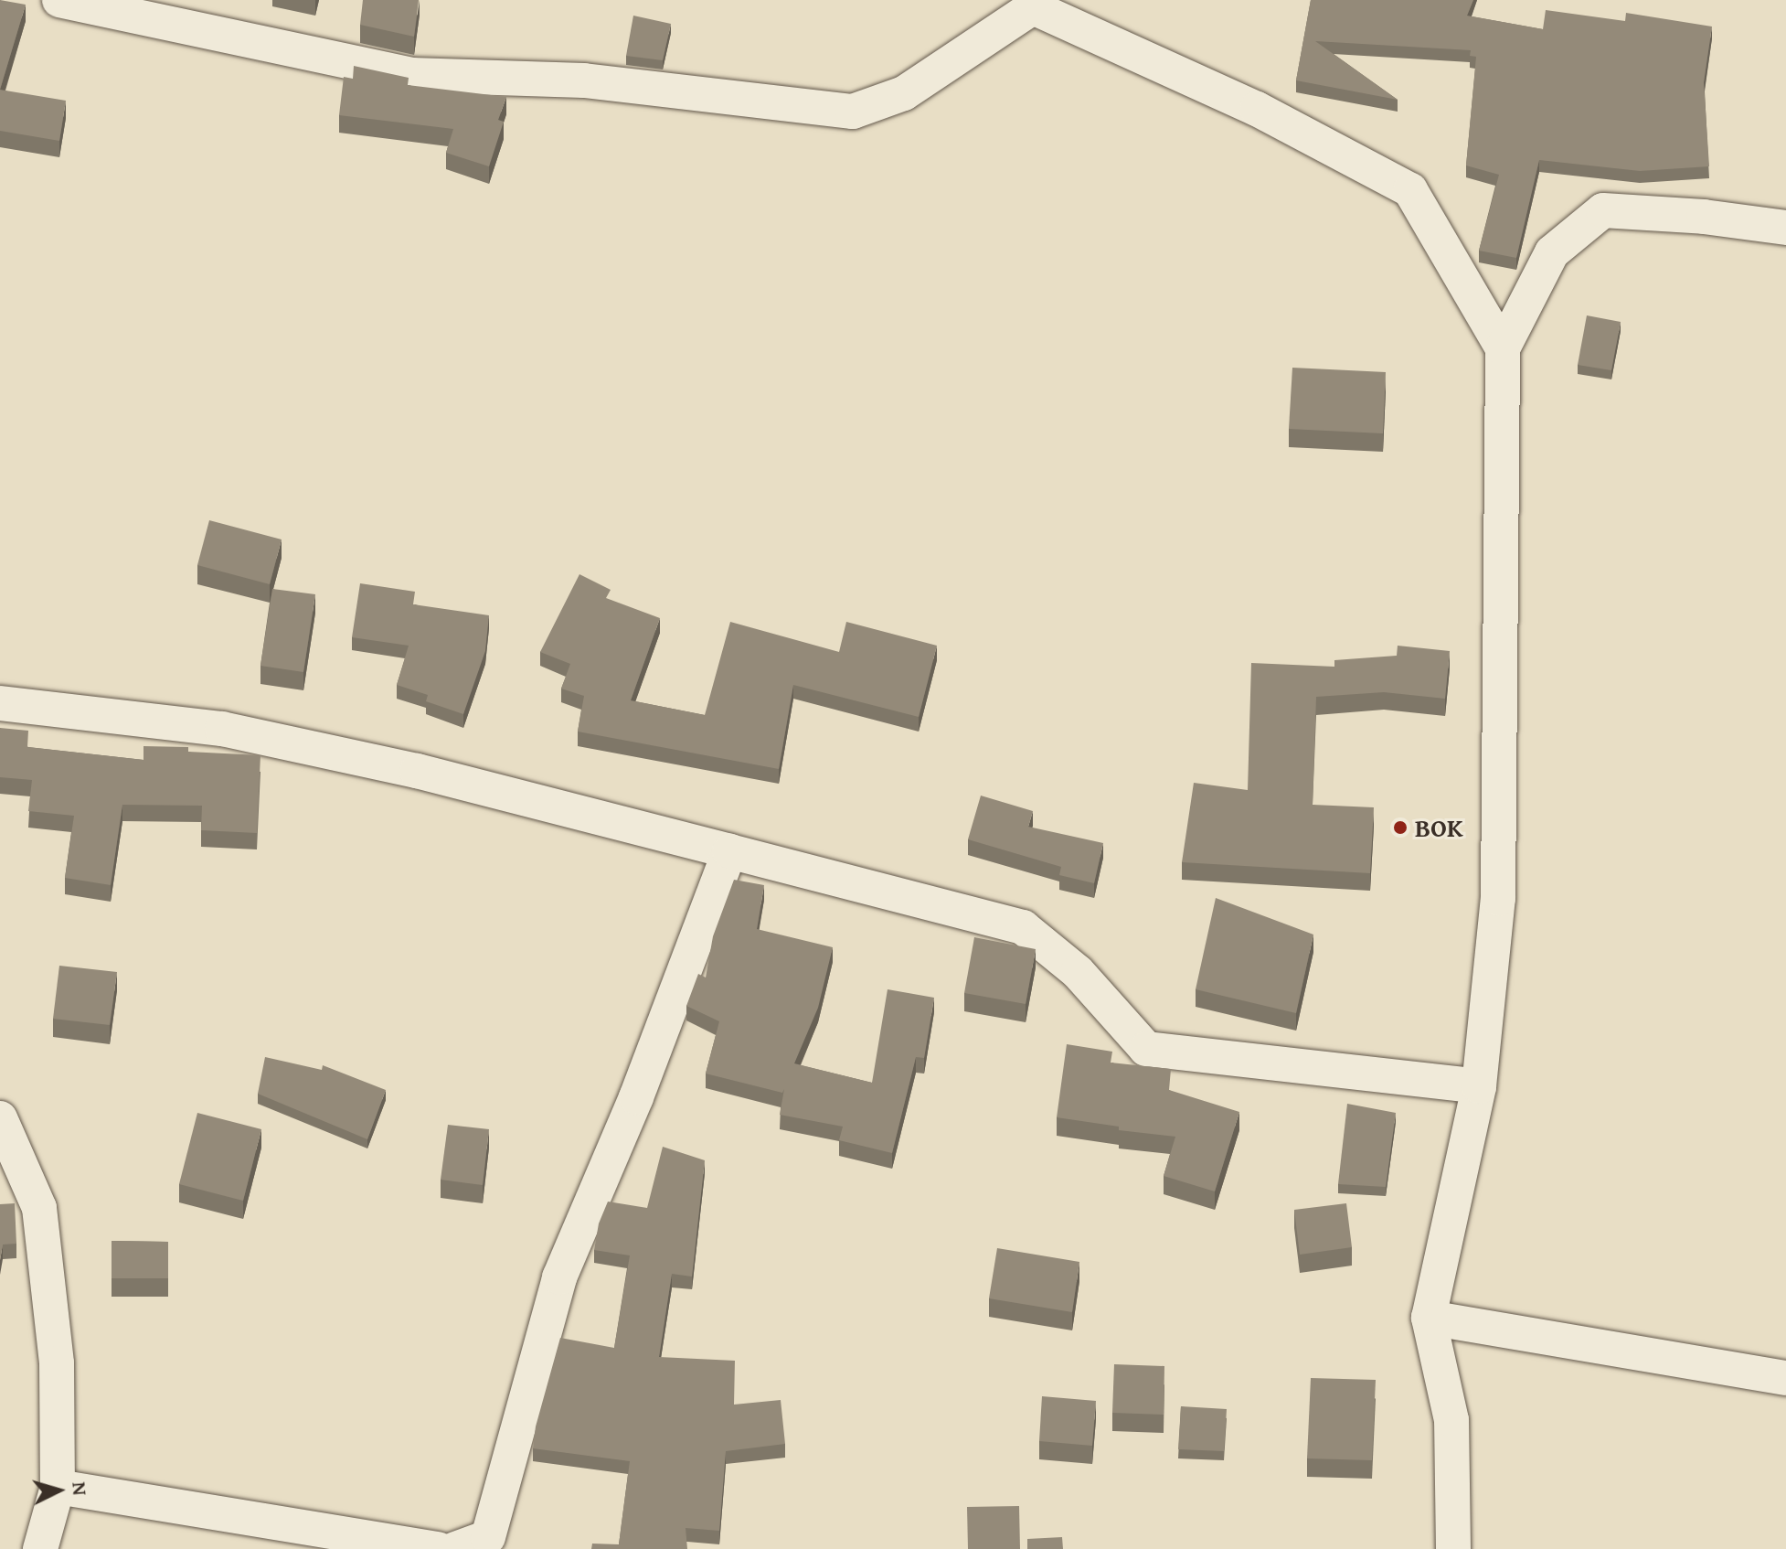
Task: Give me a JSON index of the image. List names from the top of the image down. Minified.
{"places":["BOK"],"north":"right"}
